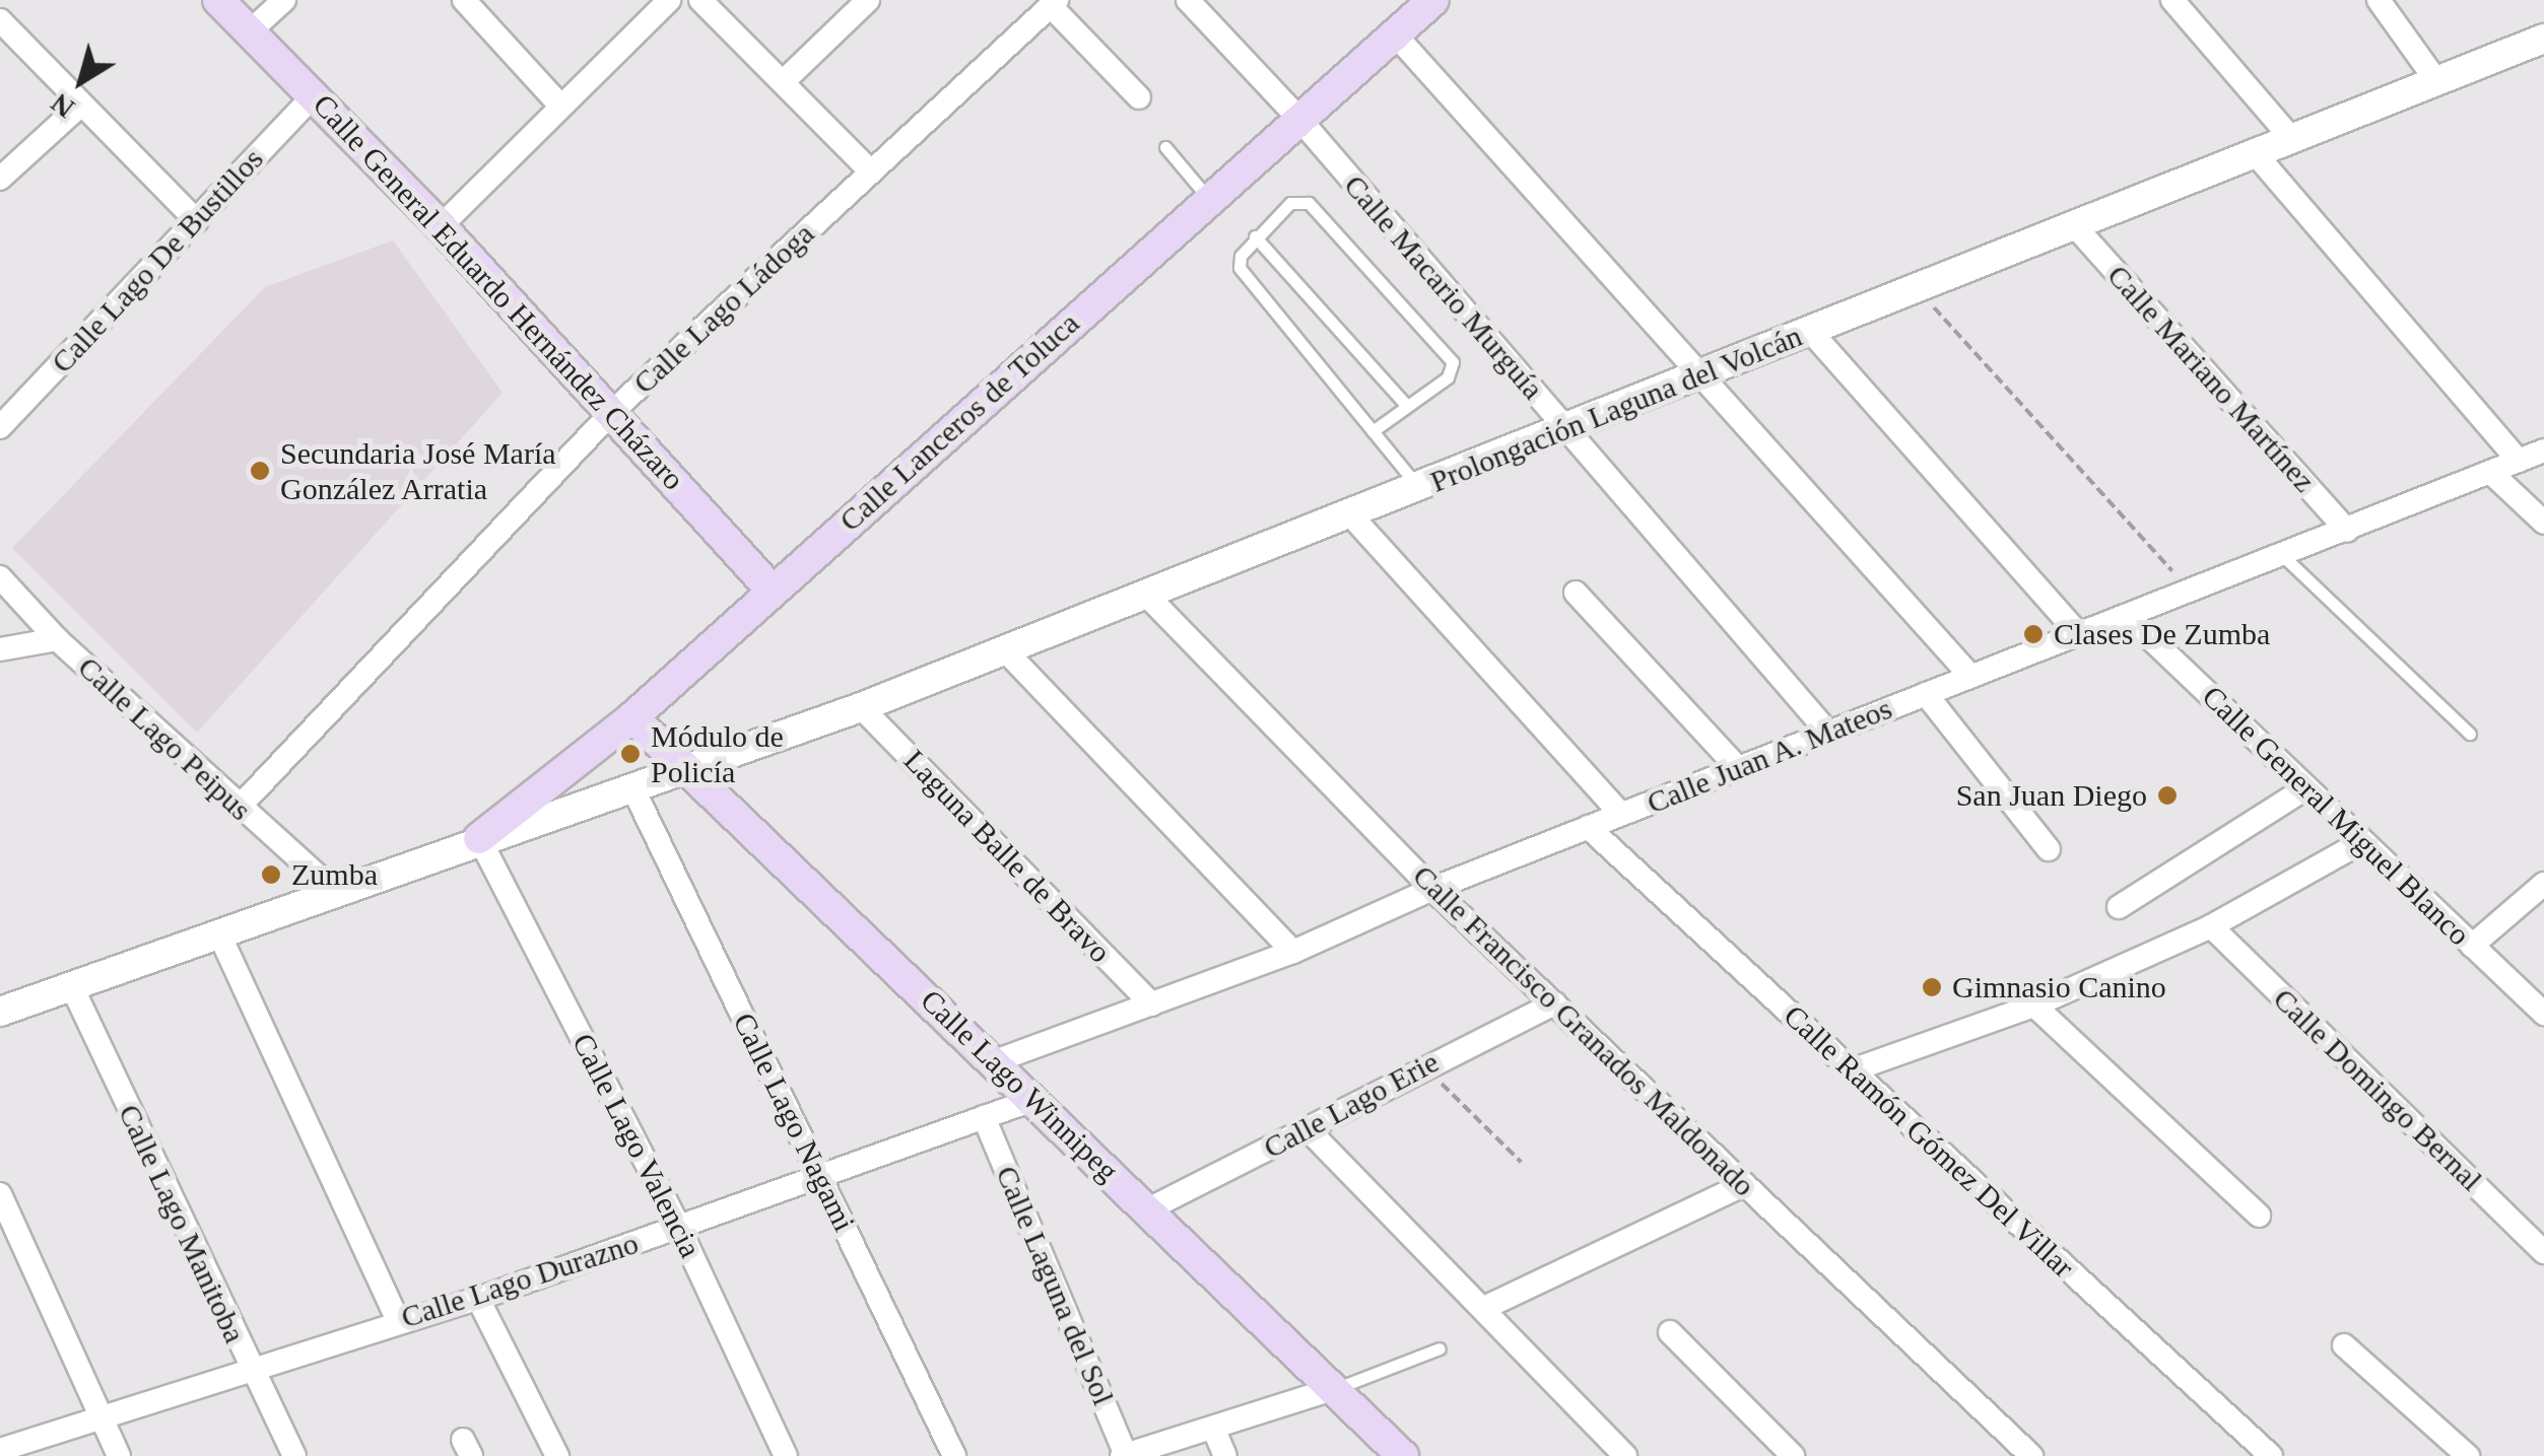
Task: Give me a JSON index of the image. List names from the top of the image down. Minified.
{"streets":{"main road":["Calle General Eduardo Hernández Cházaro","Calle Lanceros de Toluca","Calle Lago Winnipeg"],"street":["Calle Lago De Bustillos","Calle Macario Murguía","Calle Lago Ládoga","Calle Mariano Martínez","Prolongación Laguna del Volcán","Calle Lago Peipus","Calle Juan A. Mateos","Calle General Miguel Blanco","Laguna Balle de Bravo","Calle Francisco Granados Maldonado","Calle Domingo Bernal","Calle Lago Erie","Calle Lago Nagami","Calle Ramón Gómez Del Villar","Calle Lago Valencia","Calle Lago Manitoba","Calle Lago Durazno","Calle Laguna del Sol"]},"crossings":[["Calle Lago De Bustillos","Calle General Eduardo Hernández Cházaro"],["Calle Macario Murguía","Prolongación Laguna del Volcán"],["Calle Macario Murguía","Calle Lanceros de Toluca"],["Calle Macario Murguía","Calle Juan A. Mateos"],["Calle General Eduardo Hernández Cházaro","Calle Lago Ládoga"],["Calle General Eduardo Hernández Cházaro","Calle Lanceros de Toluca"],["Calle Lago Ládoga","Calle Lago Peipus"],["Calle Mariano Martínez","Prolongación Laguna del Volcán"],["Calle Mariano Martínez","Calle Juan A. Mateos"],["Prolongación Laguna del Volcán","Calle Lanceros de Toluca"],["Prolongación Laguna del Volcán","Calle Lago Peipus"],["Prolongación Laguna del Volcán","Laguna Balle de Bravo"],["Prolongación Laguna del Volcán","Calle Francisco Granados Maldonado"],["Prolongación Laguna del Volcán","Calle Lago Winnipeg"],["Prolongación Laguna del Volcán","Calle Lago Nagami"],["Prolongación Laguna del Volcán","Calle Lago Valencia"],["Prolongación Laguna del Volcán","Calle Lago Manitoba"],["Calle Lanceros de Toluca","Calle Lago Winnipeg"],["Calle Lanceros de Toluca","Calle Lago Valencia"],["Calle Juan A. Mateos","Calle General Miguel Blanco"],["Calle Juan A. Mateos","Laguna Balle de Bravo"],["Calle Juan A. Mateos","Calle Francisco Granados Maldonado"],["Calle Juan A. Mateos","Calle Lago Winnipeg"],["Calle Juan A. Mateos","Calle Ramón Gómez Del Villar"],["Calle Francisco Granados Maldonado","Calle Lago Erie"],["Calle Lago Winnipeg","Calle Lago Erie"],["Calle Lago Winnipeg","Calle Lago Durazno"],["Calle Lago Nagami","Calle Lago Durazno"],["Calle Lago Valencia","Calle Lago Durazno"],["Calle Lago Manitoba","Calle Lago Durazno"],["Calle Lago Durazno","Calle Laguna del Sol"]],"places":["Secundaria José María González Arratia","Clases De Zumba","Módulo de Policía","San Juan Diego","Zumba","Gimnasio Canino"],"north":"bottom left"}
